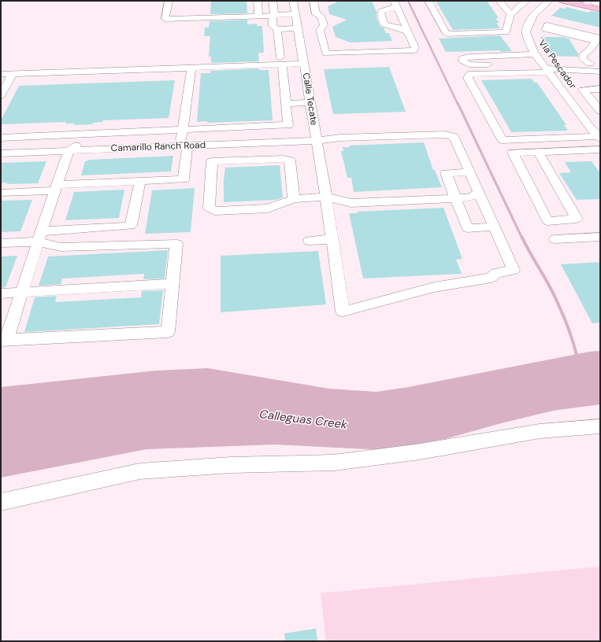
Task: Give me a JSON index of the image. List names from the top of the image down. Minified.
{"streets":{"street":["Via Pescador","Calle Tecate","Camarillo Ranch Road"]},"crossings":[["Calle Tecate","Camarillo Ranch Road"]],"water":["Calleguas Creek"]}
